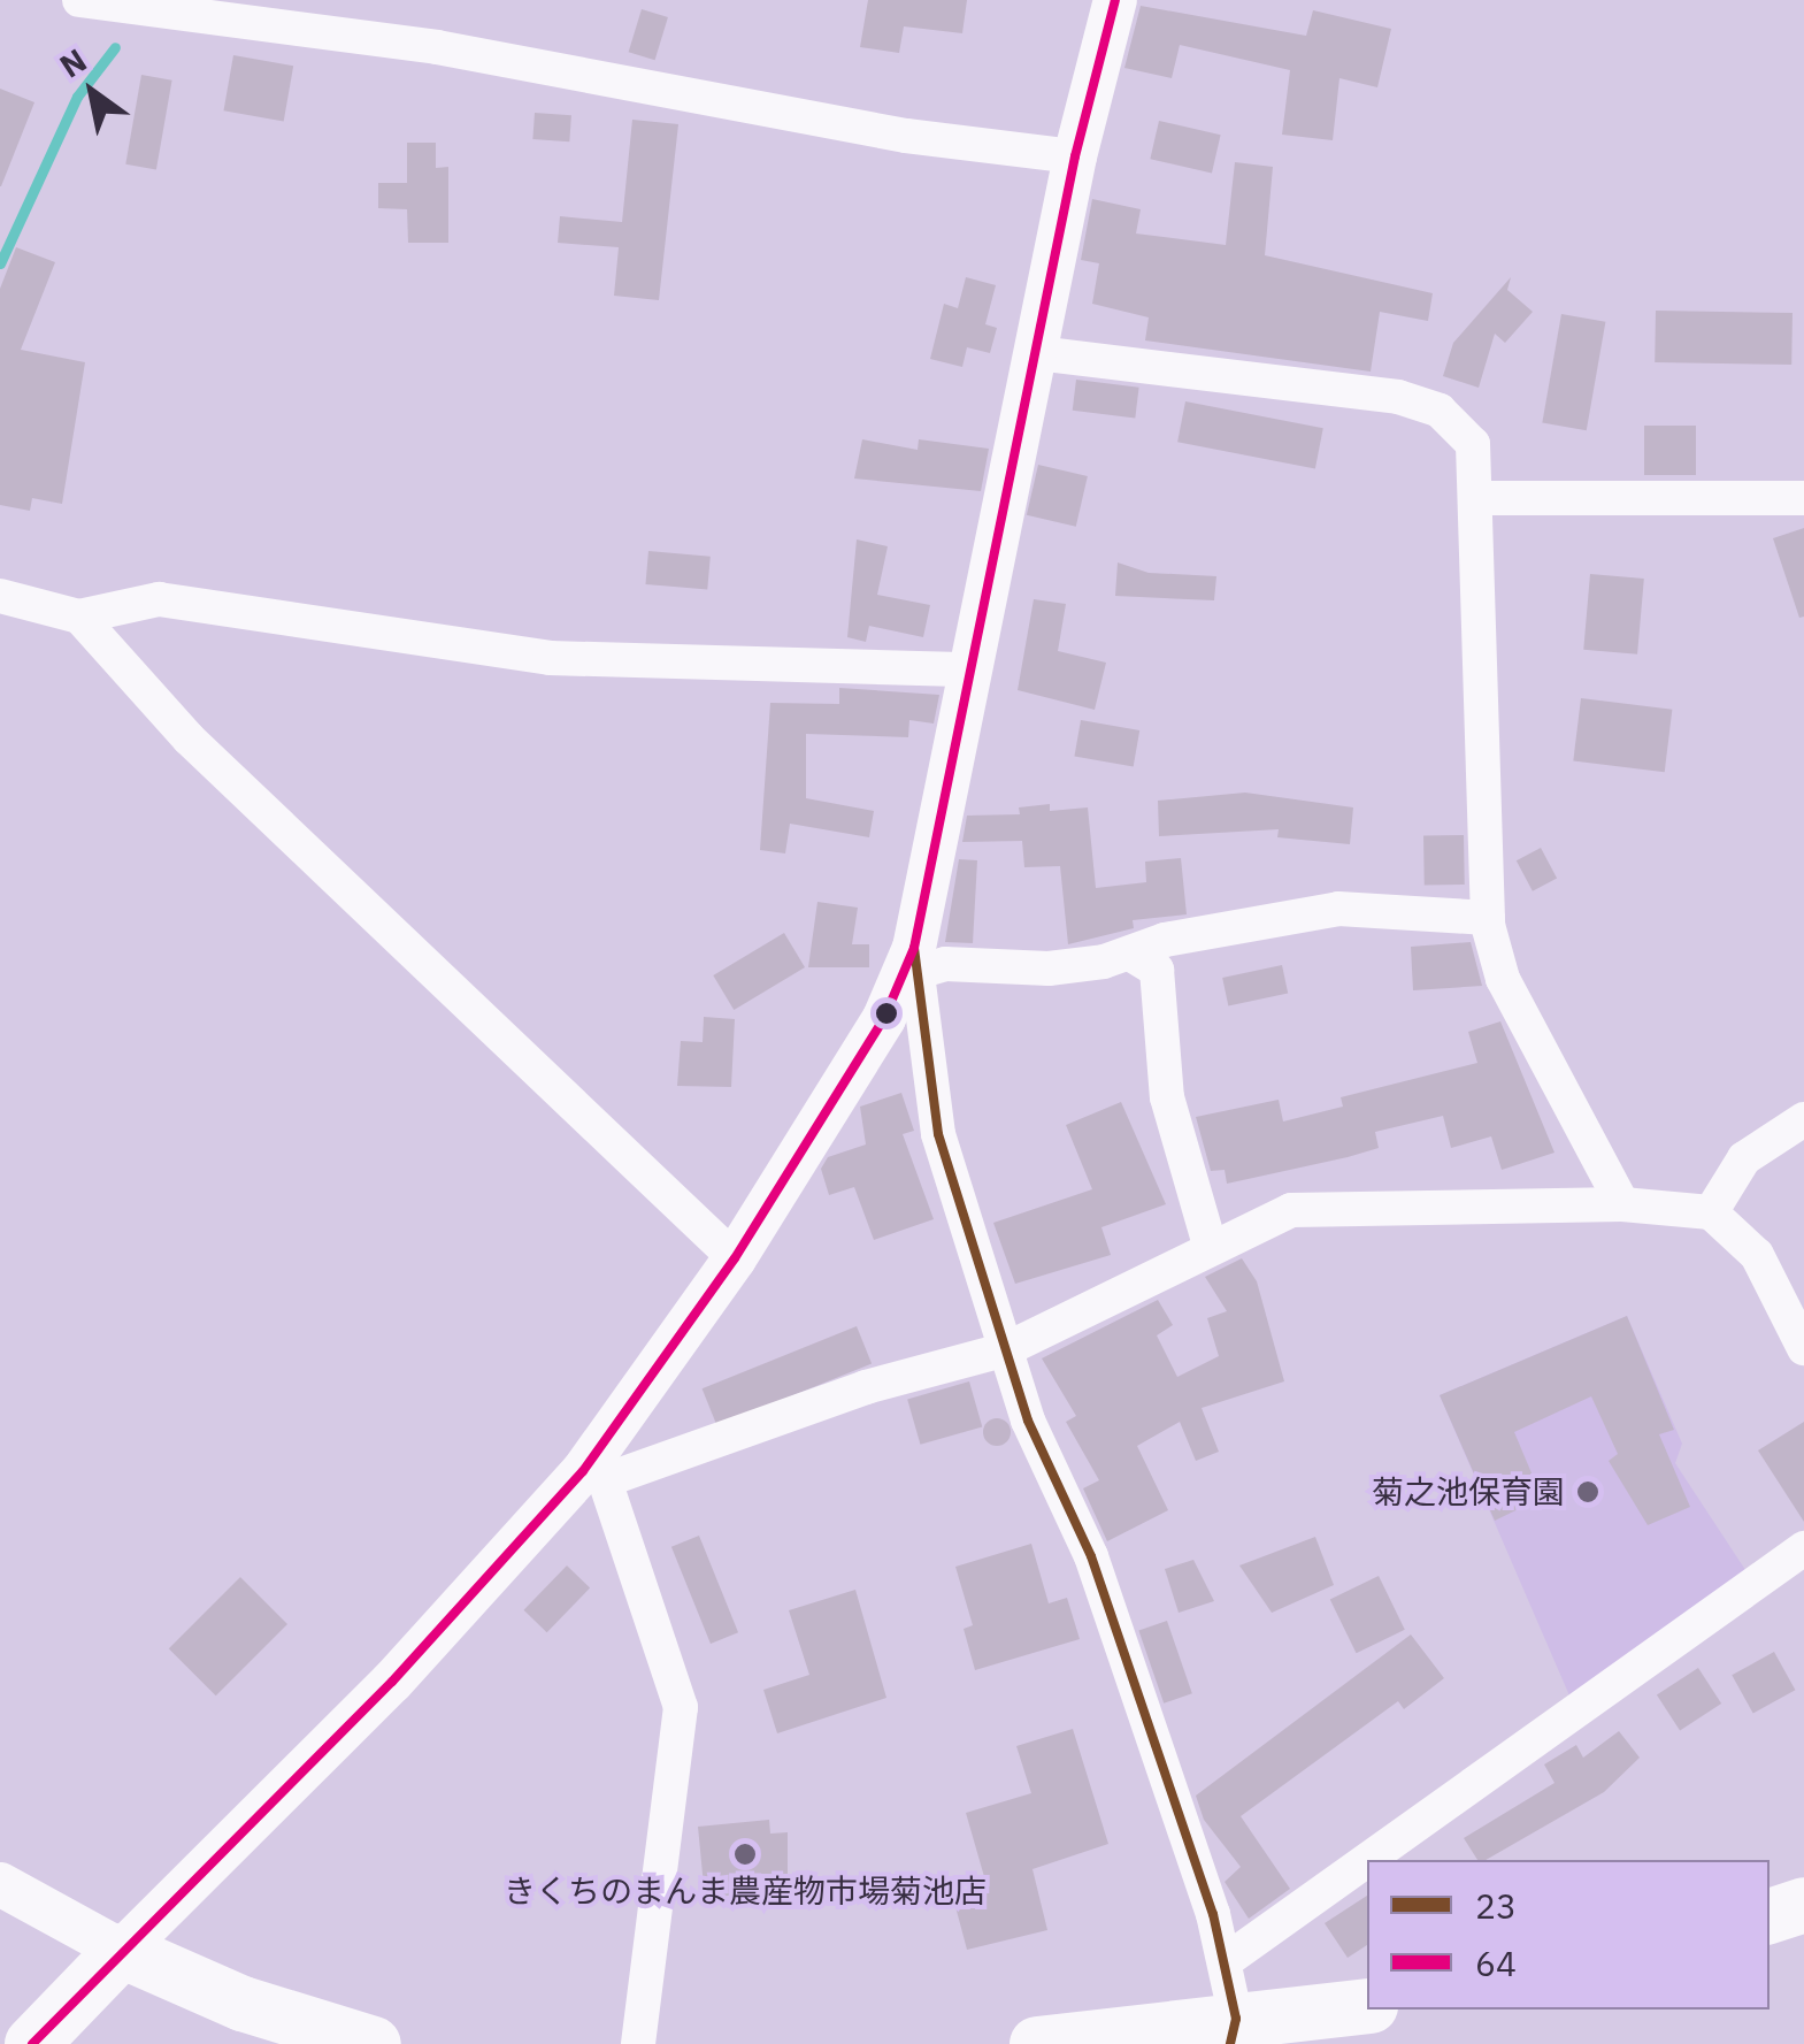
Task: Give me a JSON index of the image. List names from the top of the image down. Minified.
{"places":["菊之池保育園","きくちのまんま農産物市場菊池店"],"lines":["transit line 64","transit line 23"],"legend":["23","64"],"north":"top left"}
